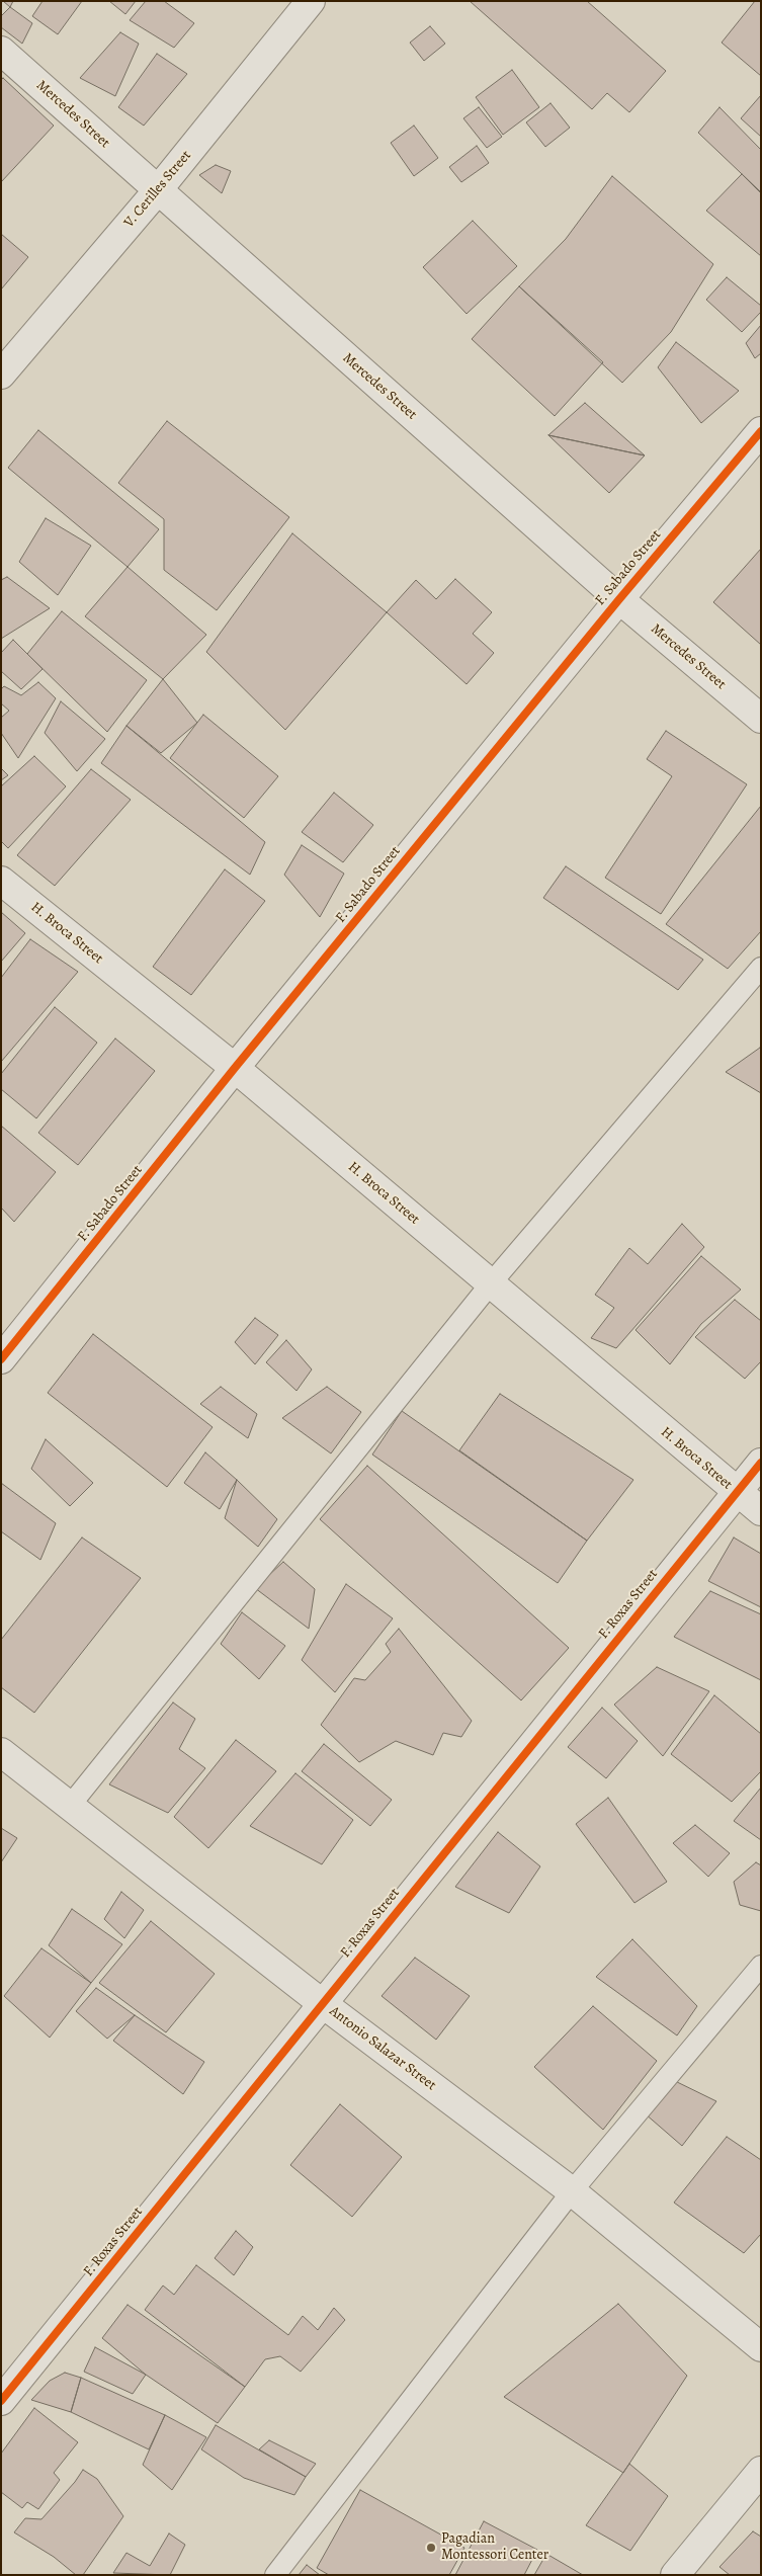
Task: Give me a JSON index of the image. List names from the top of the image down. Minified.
{"streets":{"street":["Mercedes Street","V. Cerilles Street","F. Sabado Street","H. Broca Street","F. Roxas Street","Antonio Salazar Street"]},"crossings":[["Mercedes Street","V. Cerilles Street"],["Mercedes Street","F. Sabado Street"],["F. Sabado Street","H. Broca Street"],["H. Broca Street","F. Roxas Street"],["F. Roxas Street","Antonio Salazar Street"]],"places":["Pagadian Montessori Center"]}
